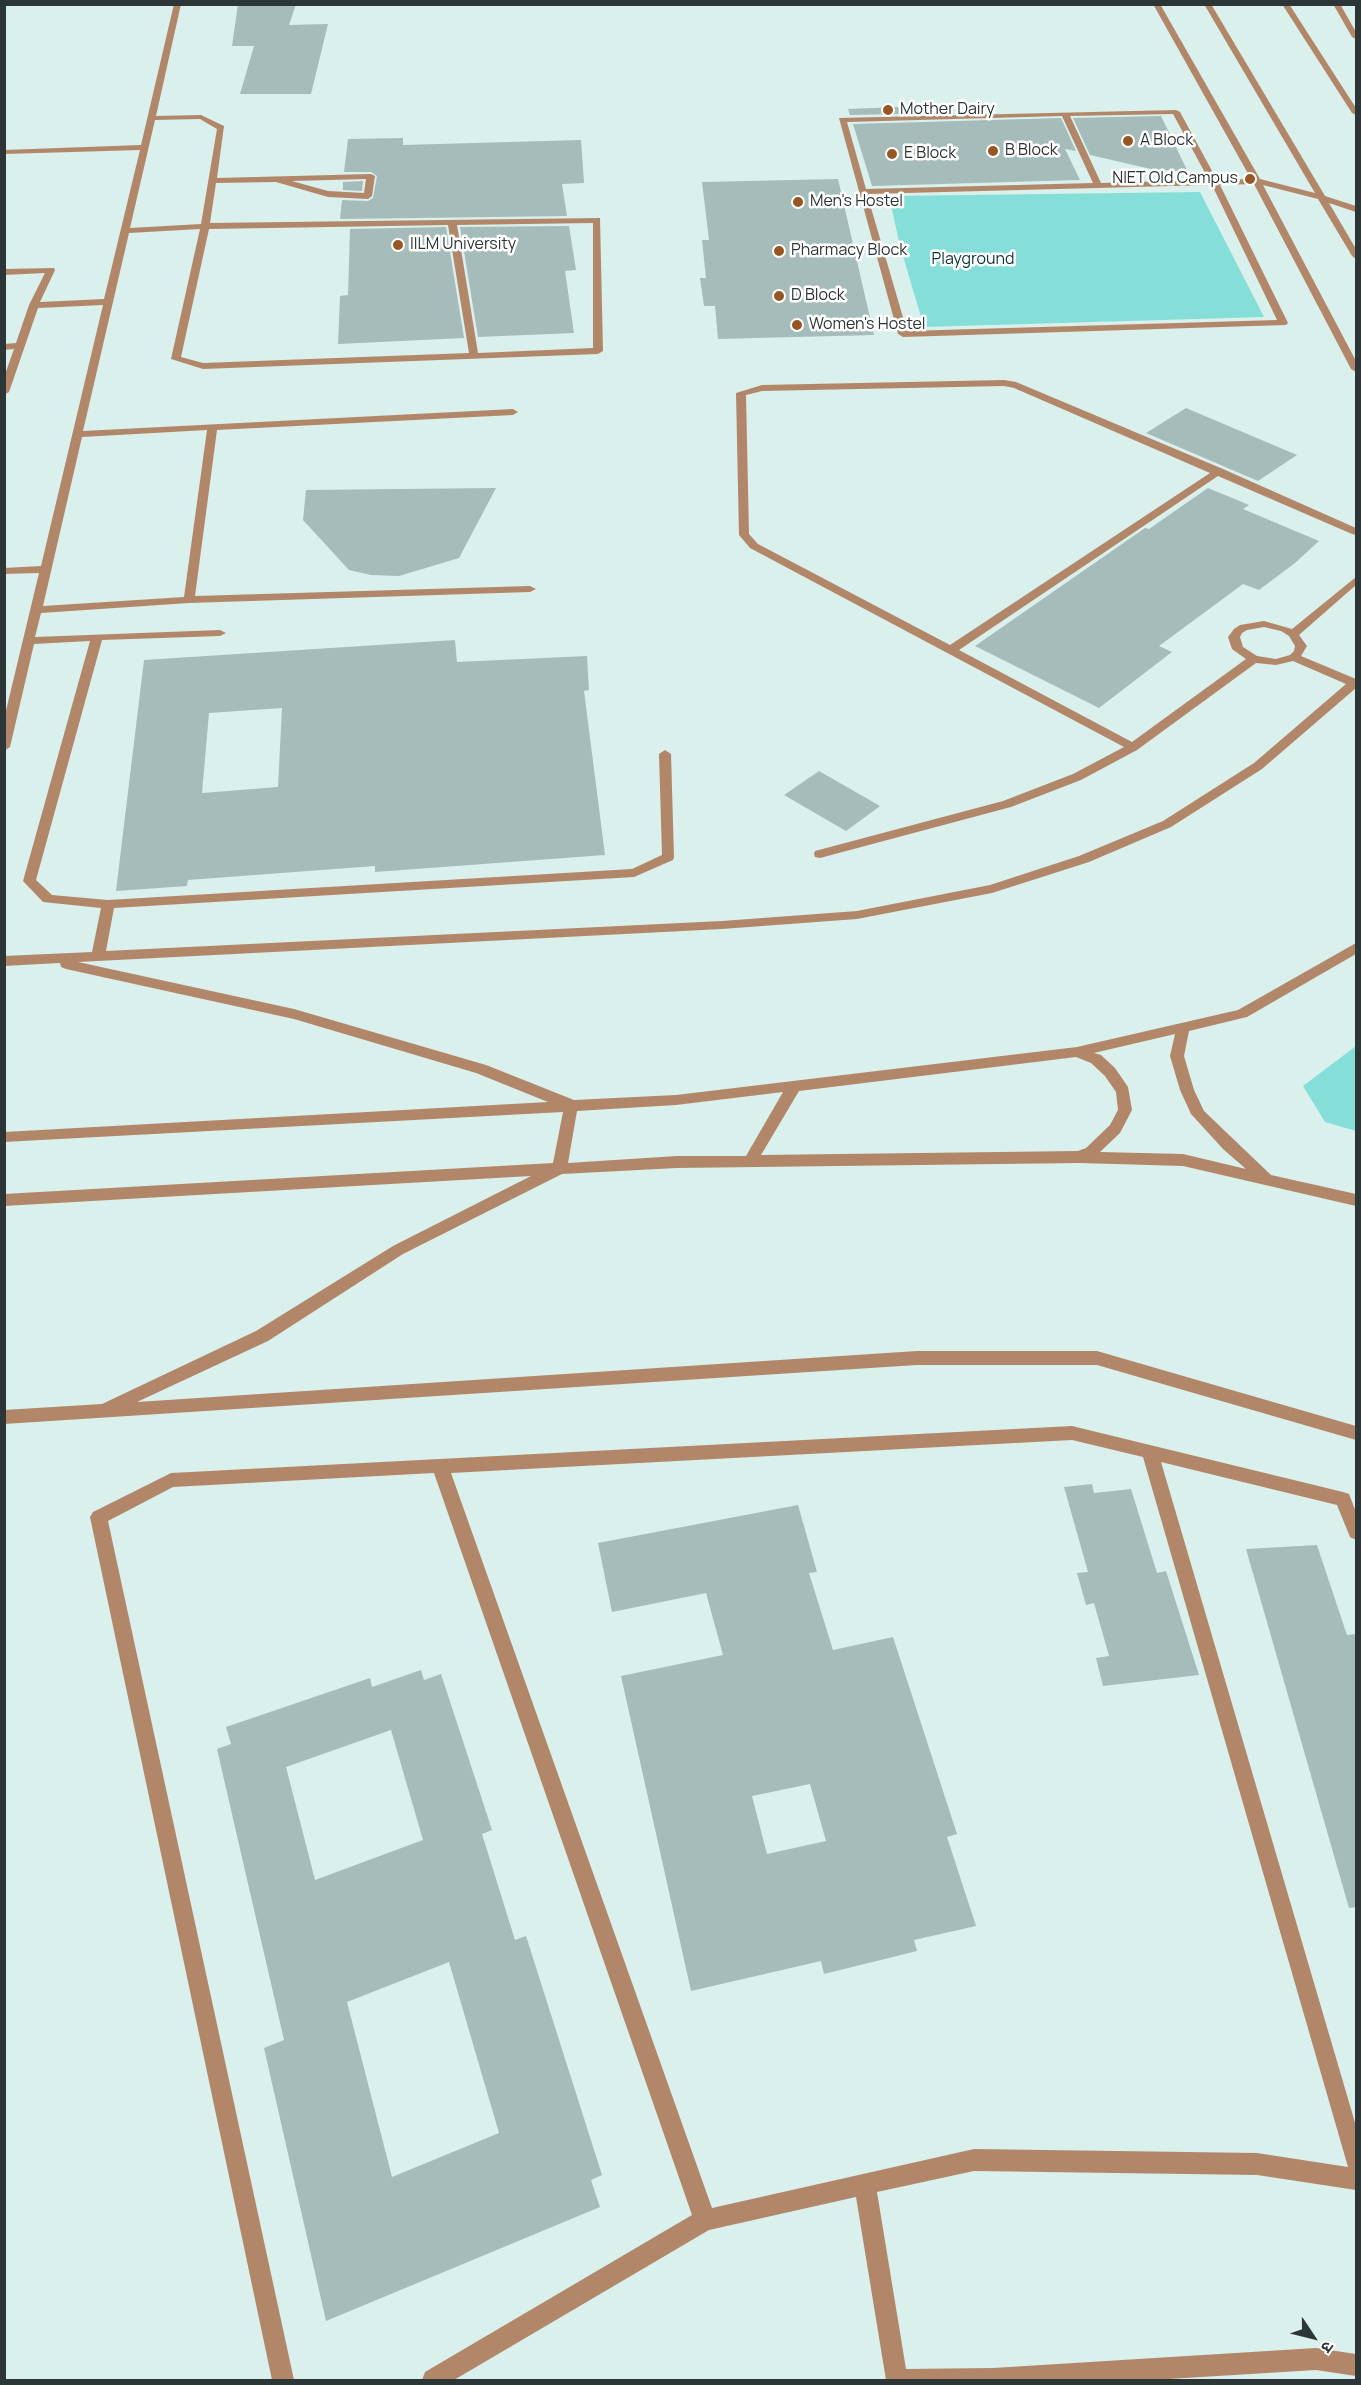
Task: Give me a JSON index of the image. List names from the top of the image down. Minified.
{"parks":["Playground"],"places":["Mother Dairy","A Block","B Block","E Block","NIET Old Campus","Men's Hostel","IILM University","Pharmacy Block","D Block","Women's Hostel"],"north":"bottom right"}
